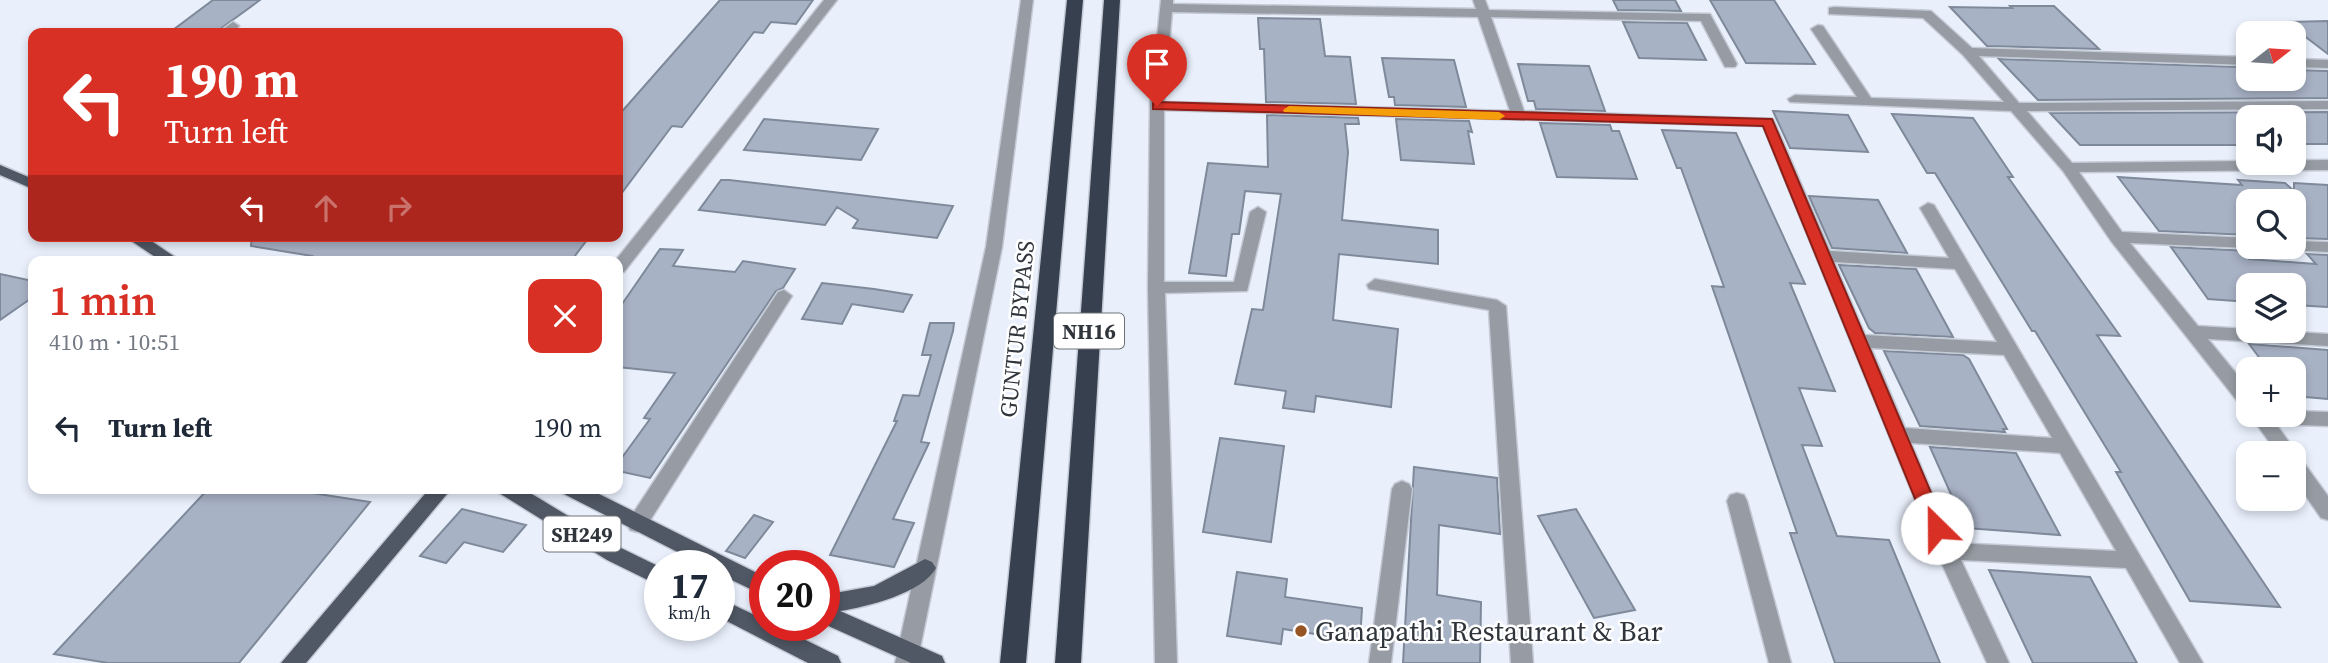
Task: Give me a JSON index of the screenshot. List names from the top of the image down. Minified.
{"streets":{"highway":["GUNTUR BYPASS","NH16"],"main road":["SH249"]},"places":["Ganapathi Restaurant & Bar"],"north":"right","page":{"map_buttons":["+","−"],"turn":["190 m","Turn left"],"heading":["1 min","410 m · 10:51"],"list":[{"name":"Turn left","value":"190 m"}],"speed":"17 km/h","limit":"20"}}
